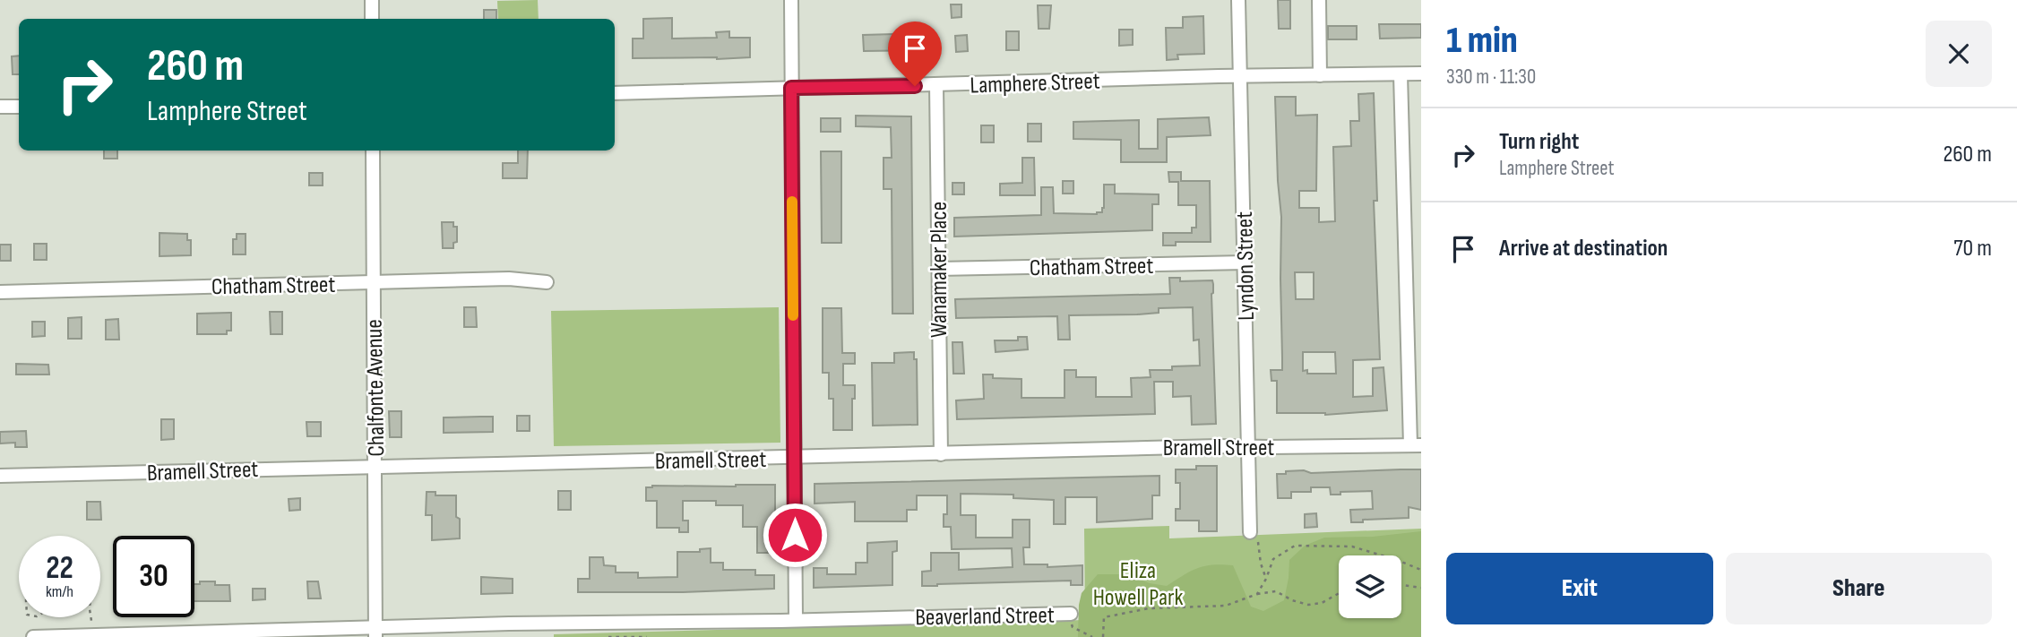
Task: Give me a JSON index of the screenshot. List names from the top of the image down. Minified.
{"streets":{"street":["Lamphere Street","Chatham Street","Lyndon Street","Wanamaker Place","Chalfonte Avenue","Bramell Street","Beaverland Street"]},"crossings":[["Lamphere Street","Lyndon Street"],["Lamphere Street","Wanamaker Place"],["Chatham Street","Lyndon Street"],["Chatham Street","Wanamaker Place"],["Chatham Street","Chalfonte Avenue"],["Lyndon Street","Bramell Street"],["Wanamaker Place","Bramell Street"],["Chalfonte Avenue","Bramell Street"],["Chalfonte Avenue","Beaverland Street"]],"parks":["Eliza Howell Park"],"page":{"heading":["1 min","330 m · 11:30"],"turn":["260 m","Lamphere Street"],"list":[{"name":"Turn right","note":"Lamphere Street","value":"260 m"},{"name":"Arrive at destination","value":"70 m"}],"speed":"22 km/h","limit":"30","buttons":["Exit","Share"]}}
